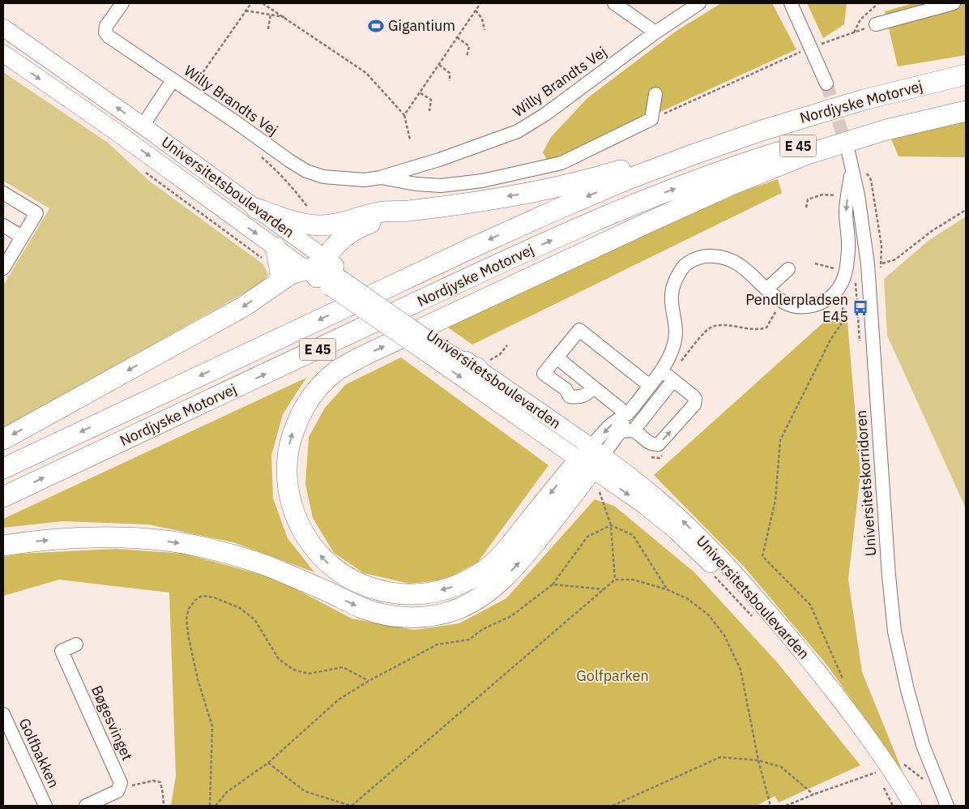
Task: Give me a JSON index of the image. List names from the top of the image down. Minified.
{"streets":{"highway":["Nordjyske Motorvej","E 45"],"main road":["Universitetsboulevarden"],"street":["Willy Brandts Vej","Universitetskorridoren","Bøgesvinget","Golfbakken"]},"parks":["Golfparken"],"places":{"sports":["Gigantium"],"bus stop":["Pendlerpladsen E45"]}}
